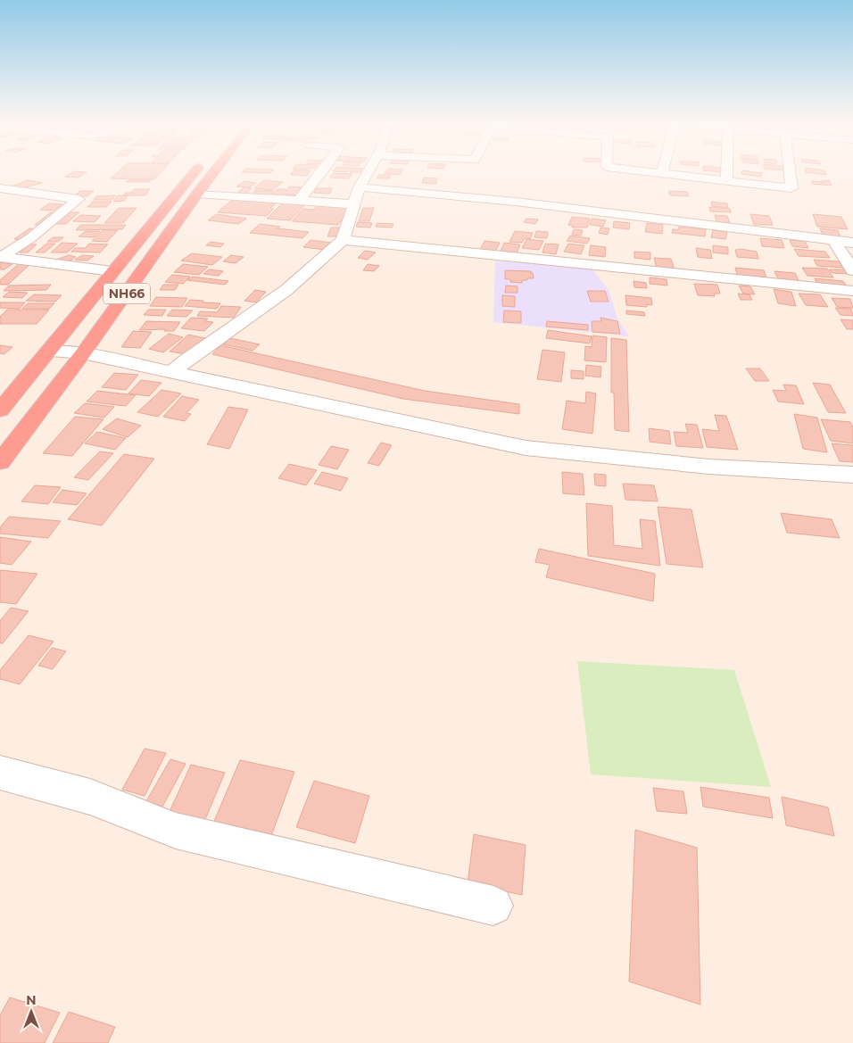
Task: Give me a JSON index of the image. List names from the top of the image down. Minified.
{"streets":{"highway":["NH66"]},"north":"top"}
